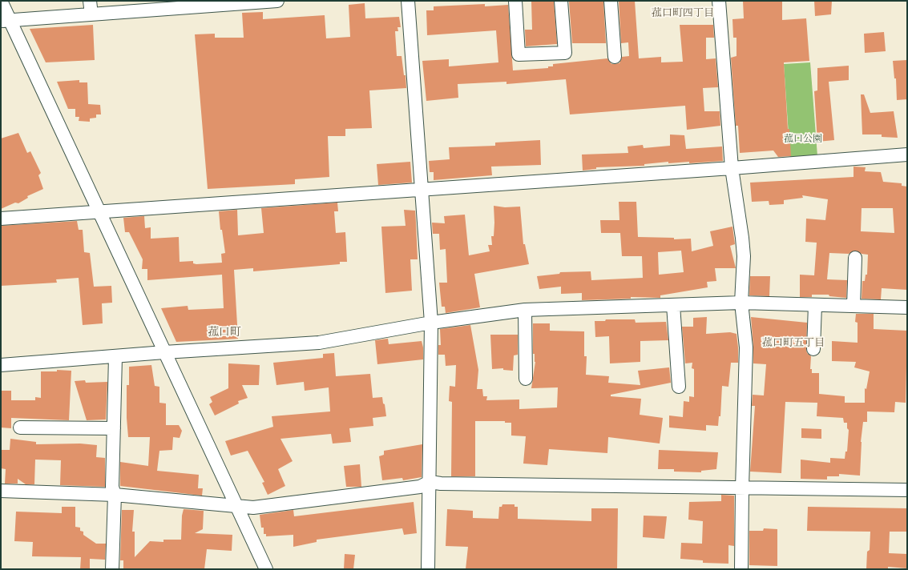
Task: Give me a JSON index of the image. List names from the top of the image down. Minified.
{"districts":["菰口町四丁目","菰口町","菰口町五丁目"],"parks":["菰口公園"]}
